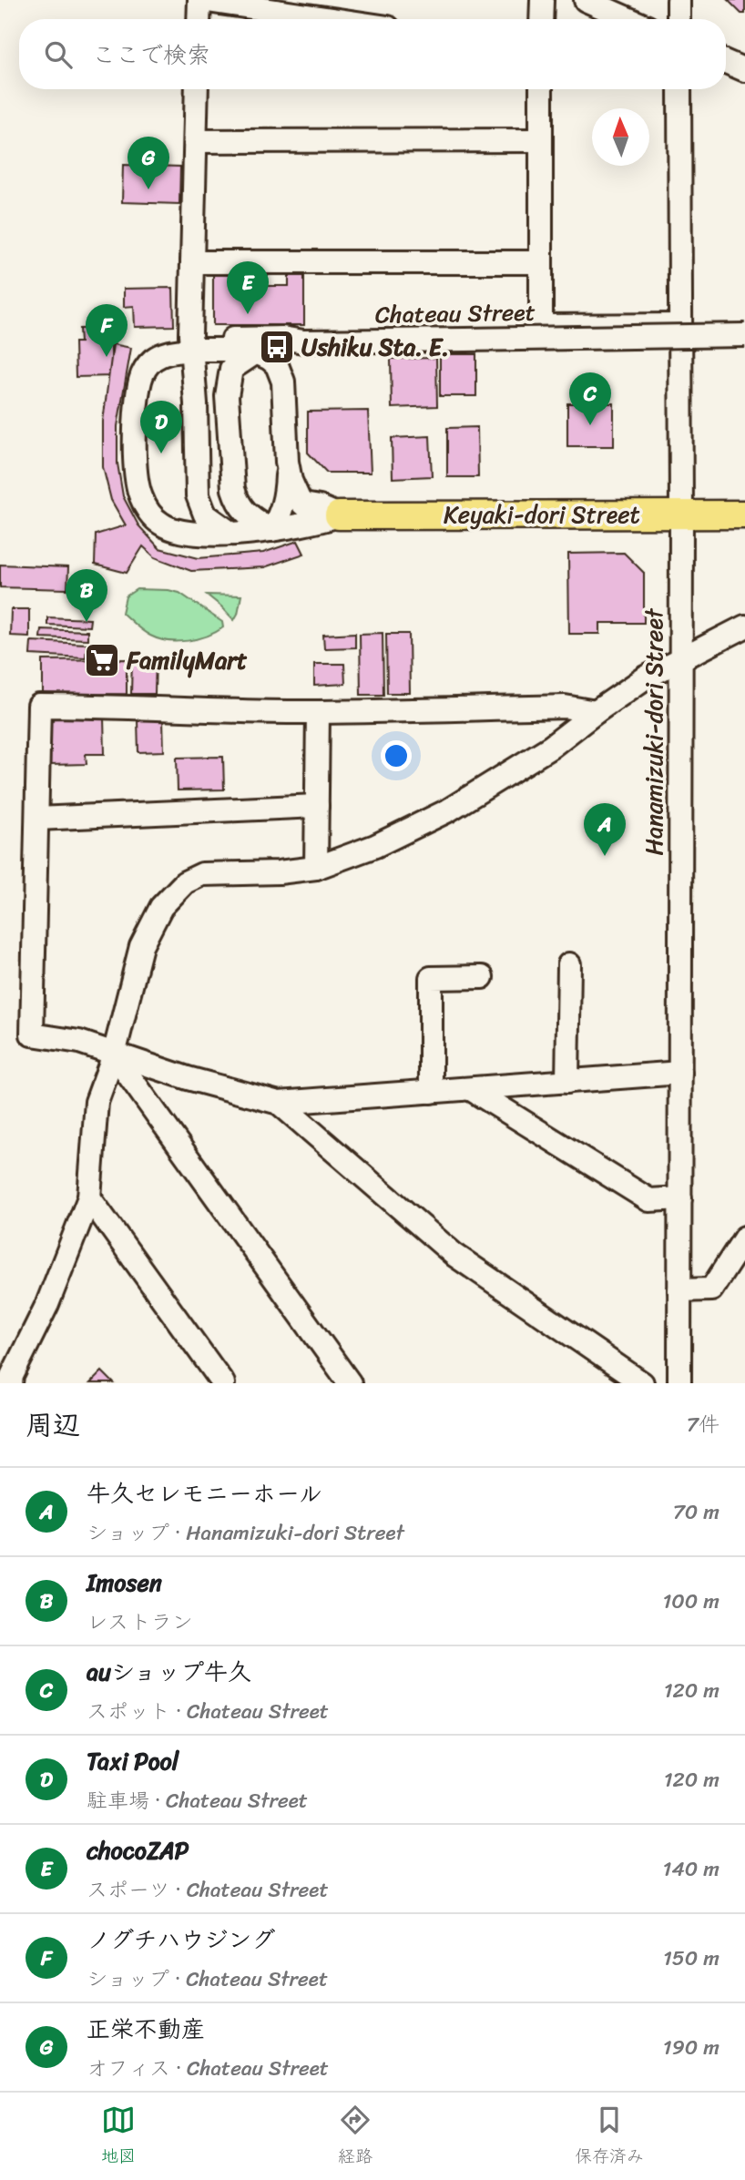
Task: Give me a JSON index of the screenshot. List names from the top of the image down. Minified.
{"streets":{"main road":["Keyaki-dori Street"],"street":["Chateau Street","Hanamizuki-dori Street"]},"crossings":[["Keyaki-dori Street","Hanamizuki-dori Street"]],"places":{"bus stop":["Ushiku Sta. E."],"supermarket":["FamilyMart"]},"north":"top","page":{"search":"ここで検索","pins":["G","E","F","C","D","B","A"],"heading":["周辺","7件"],"list":[{"mark":"A","name":"牛久セレモニーホール","note":"ショップ · Hanamizuki-dori Street","value":"70 m"},{"mark":"B","name":"Imosen","note":"レストラン","value":"100 m"},{"mark":"C","name":"auショップ牛久","note":"スポット · Chateau Street","value":"120 m"},{"mark":"D","name":"Taxi Pool","note":"駐車場 · Chateau Street","value":"120 m"},{"mark":"E","name":"chocoZAP","note":"スポーツ · Chateau Street","value":"140 m"},{"mark":"F","name":"ノグチハウジング","note":"ショップ · Chateau Street","value":"150 m"},{"mark":"G","name":"正栄不動産","note":"オフィス · Chateau Street","value":"190 m"}],"nav":["地図","経路","保存済み"]}}
